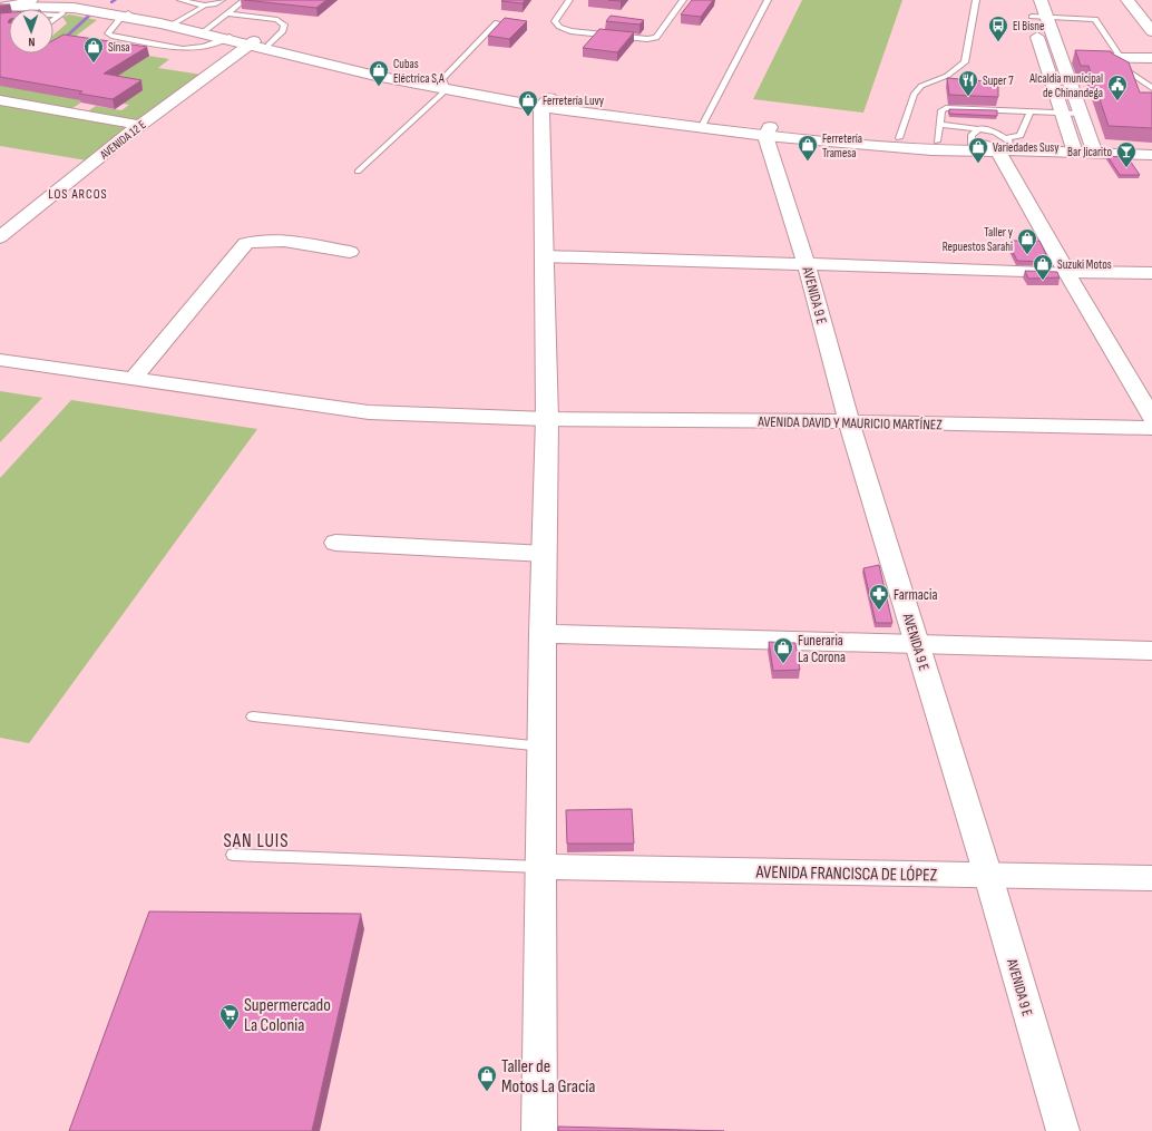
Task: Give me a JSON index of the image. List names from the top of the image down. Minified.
{"streets":{"main road":["AVENIDA FRANCISCA DE LÓPEZ"],"street":["AVENIDA 12 E","AVENIDA 9 E","AVENIDA DAVID Y MAURICIO MARTÍNEZ"]},"crossings":[["AVENIDA 9 E","AVENIDA DAVID Y MAURICIO MARTÍNEZ"],["AVENIDA 9 E","AVENIDA FRANCISCA DE LÓPEZ"]],"districts":["LOS ARCOS","SAN LUIS"],"places":{"bus stop":["El Bisne"],"shop":["Sinsa","Cubas Eléctrica S,A","Ferretería Luvy","Ferretería Tramesa","Variedades Susy","Taller y Repuestos Sarahi","Suzuki Motos","Funeraria La Corona","Taller de Motos La Gracía"],"restaurant":["Super 7"],"public building":["Alcaldía municipal de Chinandega"],"bar":["Bar Jicarito"],"pharmacy":["Farmacia"],"supermarket":["Supermercado La Colonia"]},"north":"bottom"}
